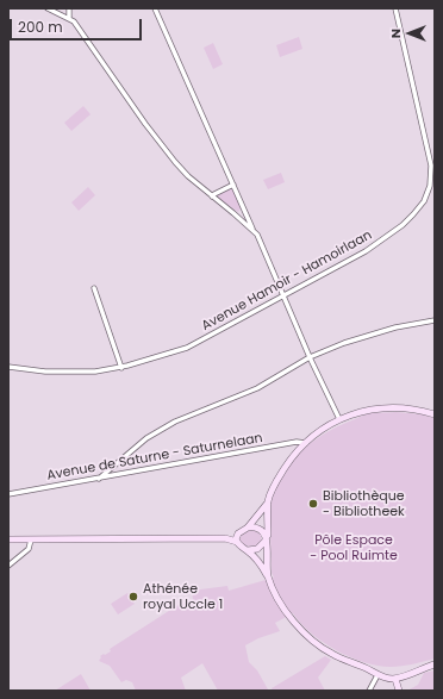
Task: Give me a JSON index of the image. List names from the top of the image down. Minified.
{"streets":{"street":["Avenue Hamoir - Hamoirlaan","Avenue de Saturne - Saturnelaan"]},"parks":["Pôle Espace - Pool Ruimte"],"places":["Bibliothèque - Bibliotheek","Athénée royal Uccle 1"],"scale_bar":"200 m","north":"left"}
